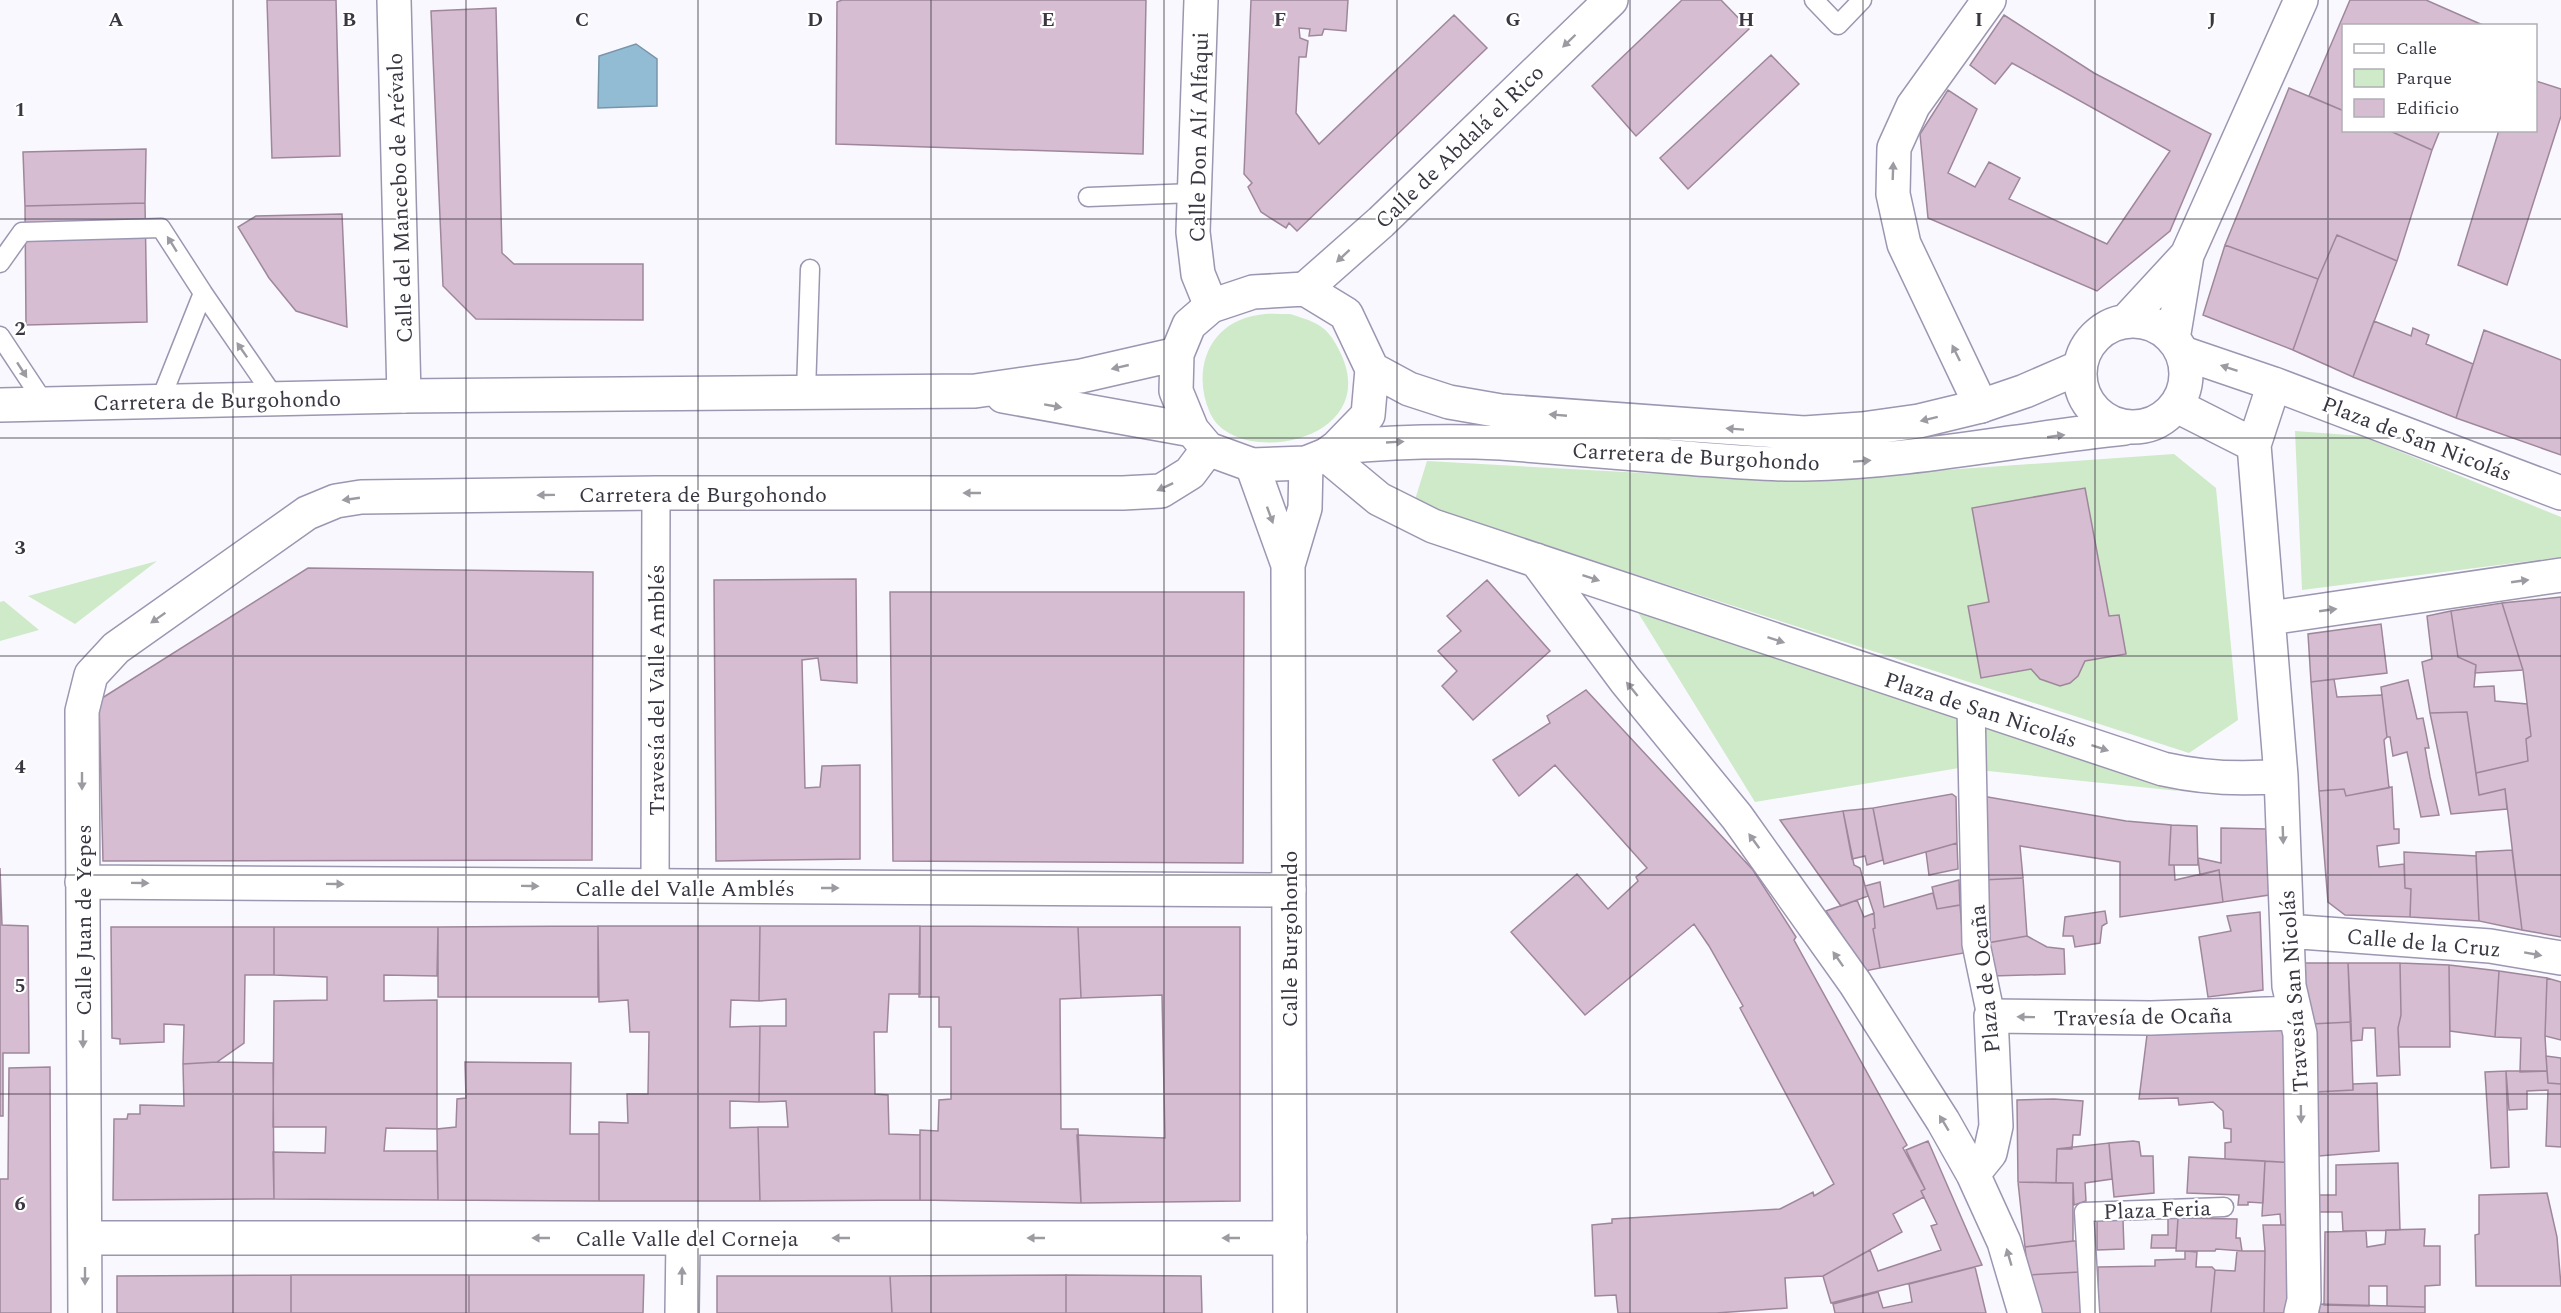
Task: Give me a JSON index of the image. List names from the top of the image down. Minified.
{"streets":{"street":["Calle Don Alí Alfaqui","Calle de Abdalá el Rico","Calle del Mancebo de Arévalo","Carretera de Burgohondo","Plaza de San Nicolás","Travesía del Valle Amblés","Calle del Valle Amblés","Calle Juan de Yepes","Calle Burgohondo","Calle de la Cruz","Plaza de Ocaña","Travesía San Nicolás","Travesía de Ocaña","Calle Valle del Corneja"],"lane":["Plaza Feria"]},"crossings":[["Calle Don Alí Alfaqui","Calle de Abdalá el Rico"],["Calle Don Alí Alfaqui","Carretera de Burgohondo"],["Calle Don Alí Alfaqui","Plaza de San Nicolás"],["Calle Don Alí Alfaqui","Calle Burgohondo"],["Calle de Abdalá el Rico","Carretera de Burgohondo"],["Calle de Abdalá el Rico","Plaza de San Nicolás"],["Calle de Abdalá el Rico","Calle Burgohondo"],["Calle del Mancebo de Arévalo","Carretera de Burgohondo"],["Carretera de Burgohondo","Plaza de San Nicolás"],["Carretera de Burgohondo","Travesía del Valle Amblés"],["Carretera de Burgohondo","Calle Juan de Yepes"],["Carretera de Burgohondo","Calle Burgohondo"],["Plaza de San Nicolás","Calle Burgohondo"],["Plaza de San Nicolás","Plaza de Ocaña"],["Plaza de San Nicolás","Travesía San Nicolás"],["Travesía del Valle Amblés","Calle del Valle Amblés"],["Calle del Valle Amblés","Calle Juan de Yepes"],["Calle del Valle Amblés","Calle Burgohondo"],["Calle Juan de Yepes","Calle Valle del Corneja"],["Calle Burgohondo","Calle Valle del Corneja"],["Calle de la Cruz","Travesía San Nicolás"],["Plaza de Ocaña","Travesía de Ocaña"],["Travesía San Nicolás","Travesía de Ocaña"]],"one_way":["Calle de Abdalá el Rico","Calle del Valle Amblés","Calle Juan de Yepes","Calle de la Cruz","Travesía San Nicolás","Travesía de Ocaña","Calle Valle del Corneja"],"legend":["Calle","Parque","Edificio"],"grid":{"columns":["A","B","C","D","E","F","G","H","I","J"],"rows":["1","2","3","4","5","6"]}}
